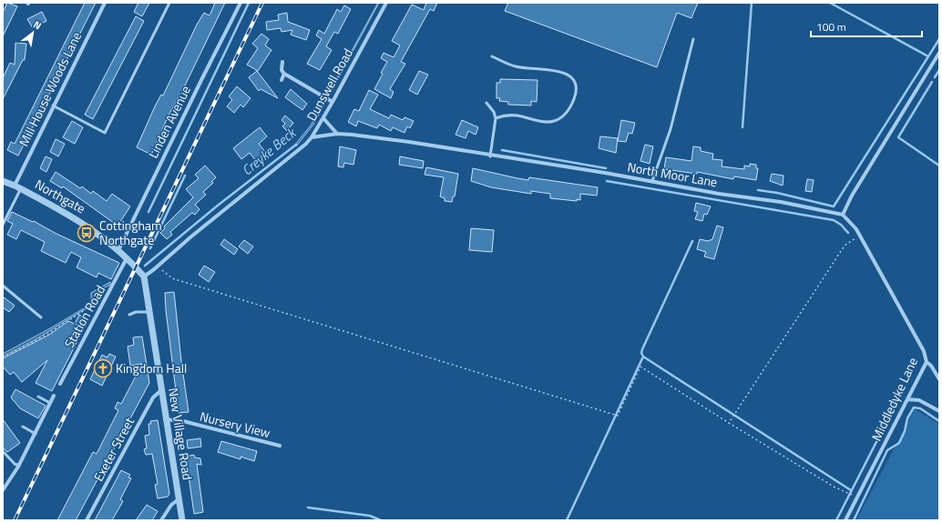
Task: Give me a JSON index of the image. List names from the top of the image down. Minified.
{"streets":{"street":["Dunswell Road","Mill House Woods Lane","Linden Avenue","North Moor Lane","Northgate","Station Road","Middledyke Lane","Nursery View","New Village Road","Exeter Street"]},"crossings":[["Dunswell Road","North Moor Lane"],["Dunswell Road","Northgate"],["Dunswell Road","New Village Road"],["Mill House Woods Lane","Northgate"],["Linden Avenue","Northgate"],["North Moor Lane","Middledyke Lane"],["Northgate","Station Road"],["Northgate","New Village Road"],["Nursery View","New Village Road"],["New Village Road","Exeter Street"]],"water":["Creyke Beck"],"places":{"bus stop":["Cottingham Northgate"],"church":["Kingdom Hall"]},"scale_bar":"100 m","north":"top right"}
